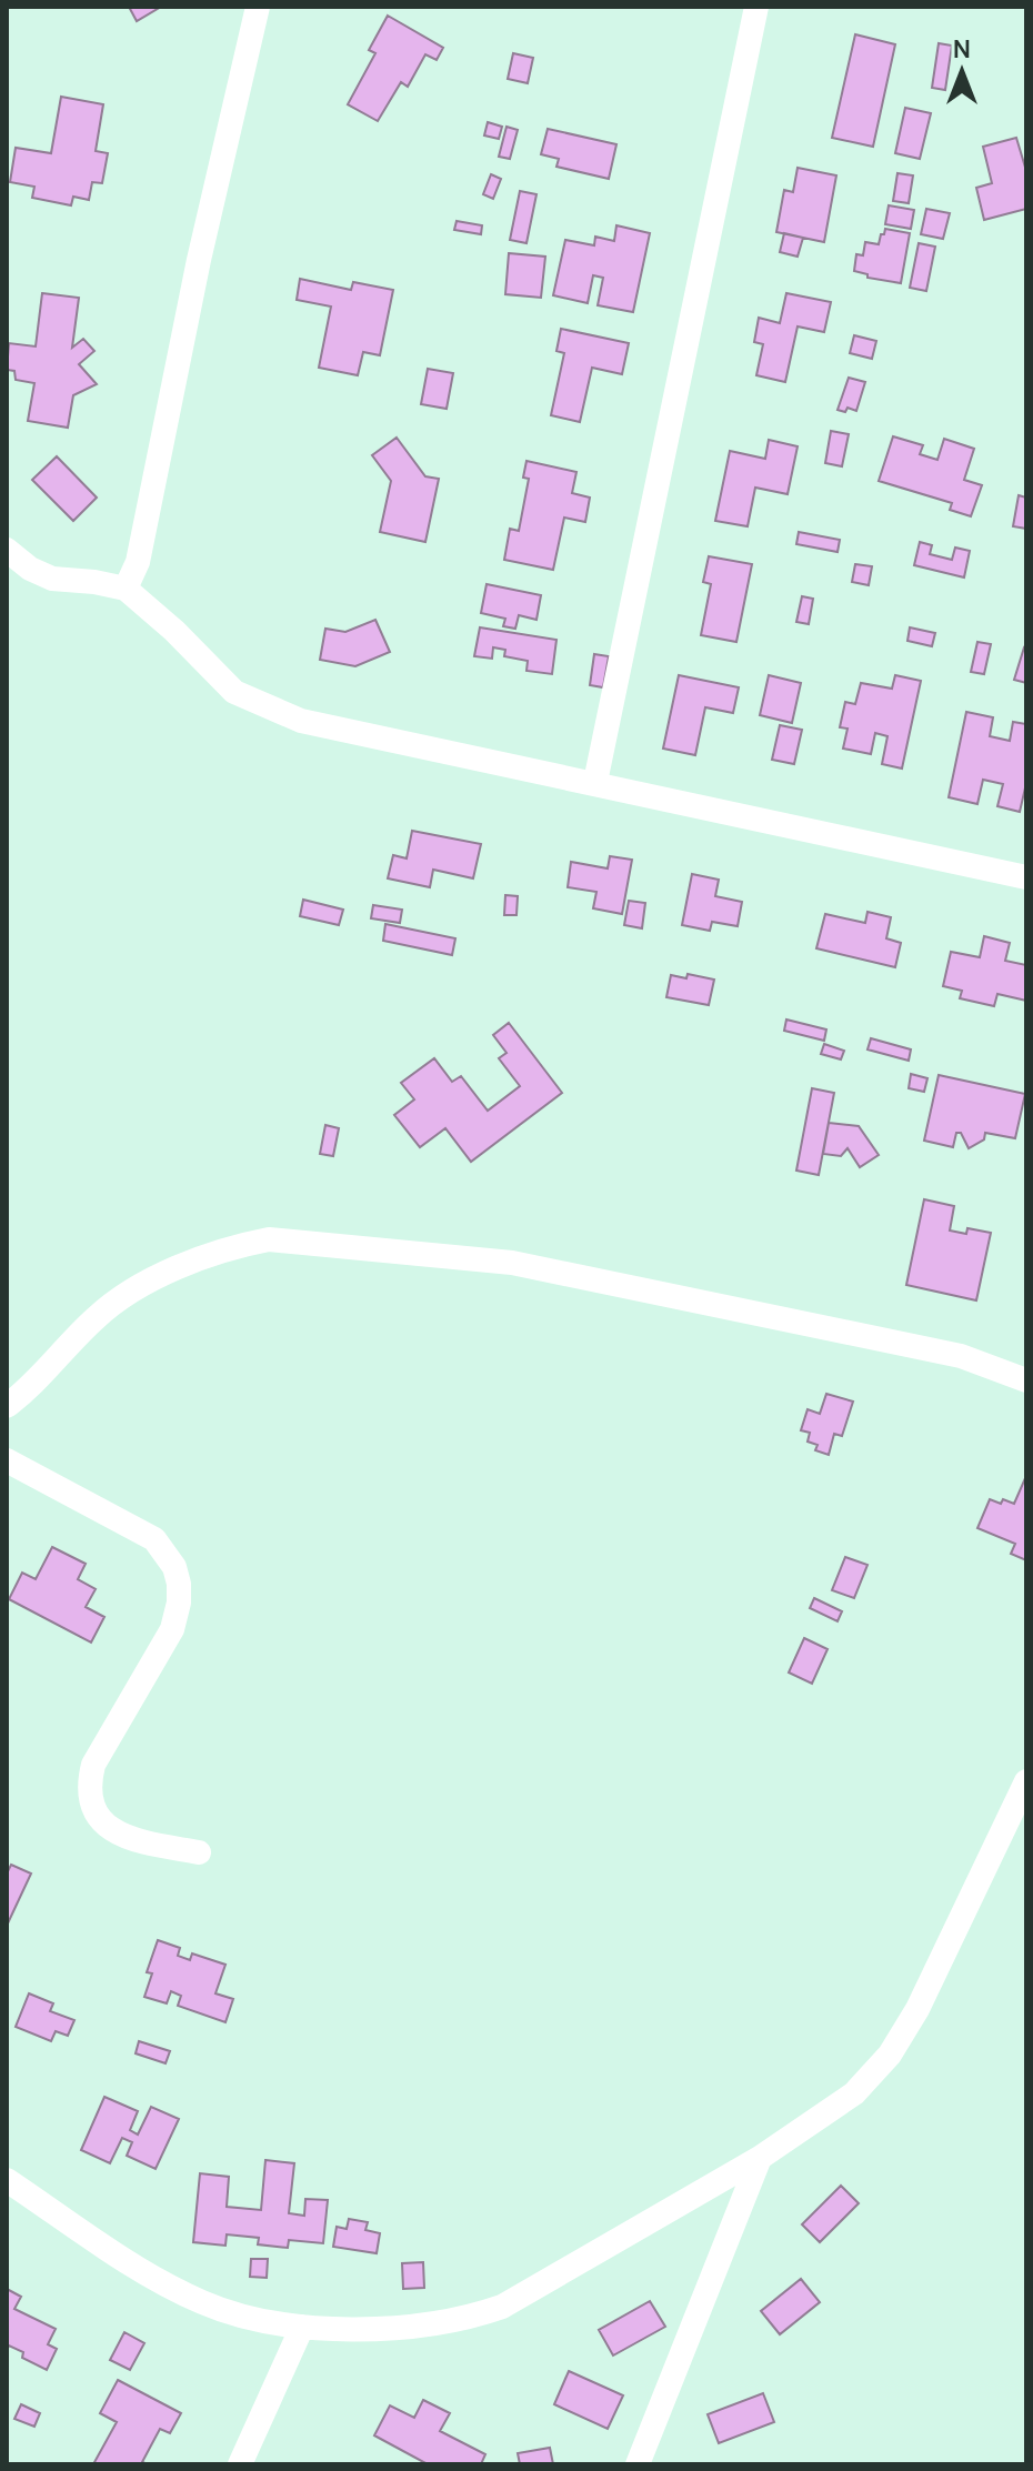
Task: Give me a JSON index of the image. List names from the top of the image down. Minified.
{"north":"top"}
